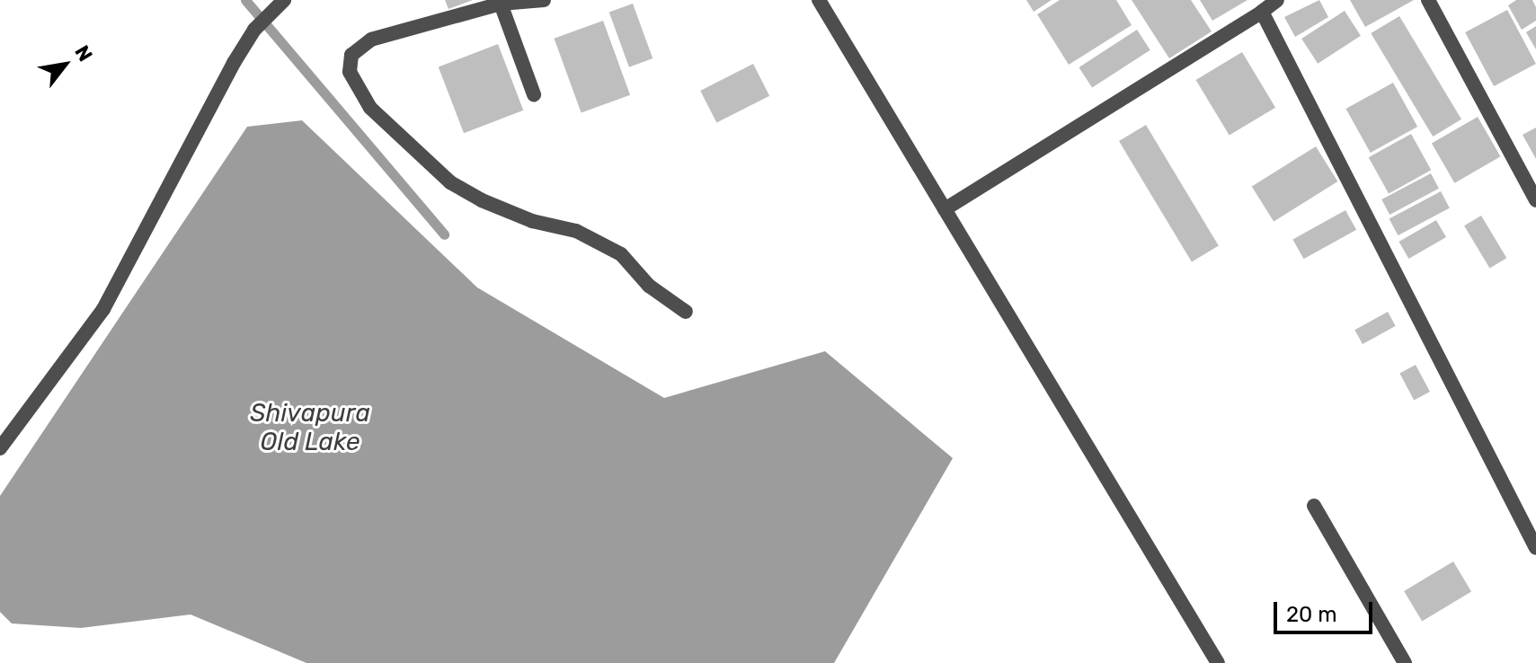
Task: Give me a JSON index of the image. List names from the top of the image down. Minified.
{"water":["Shivapura Old Lake"],"scale_bar":"20 m","north":"top right"}
